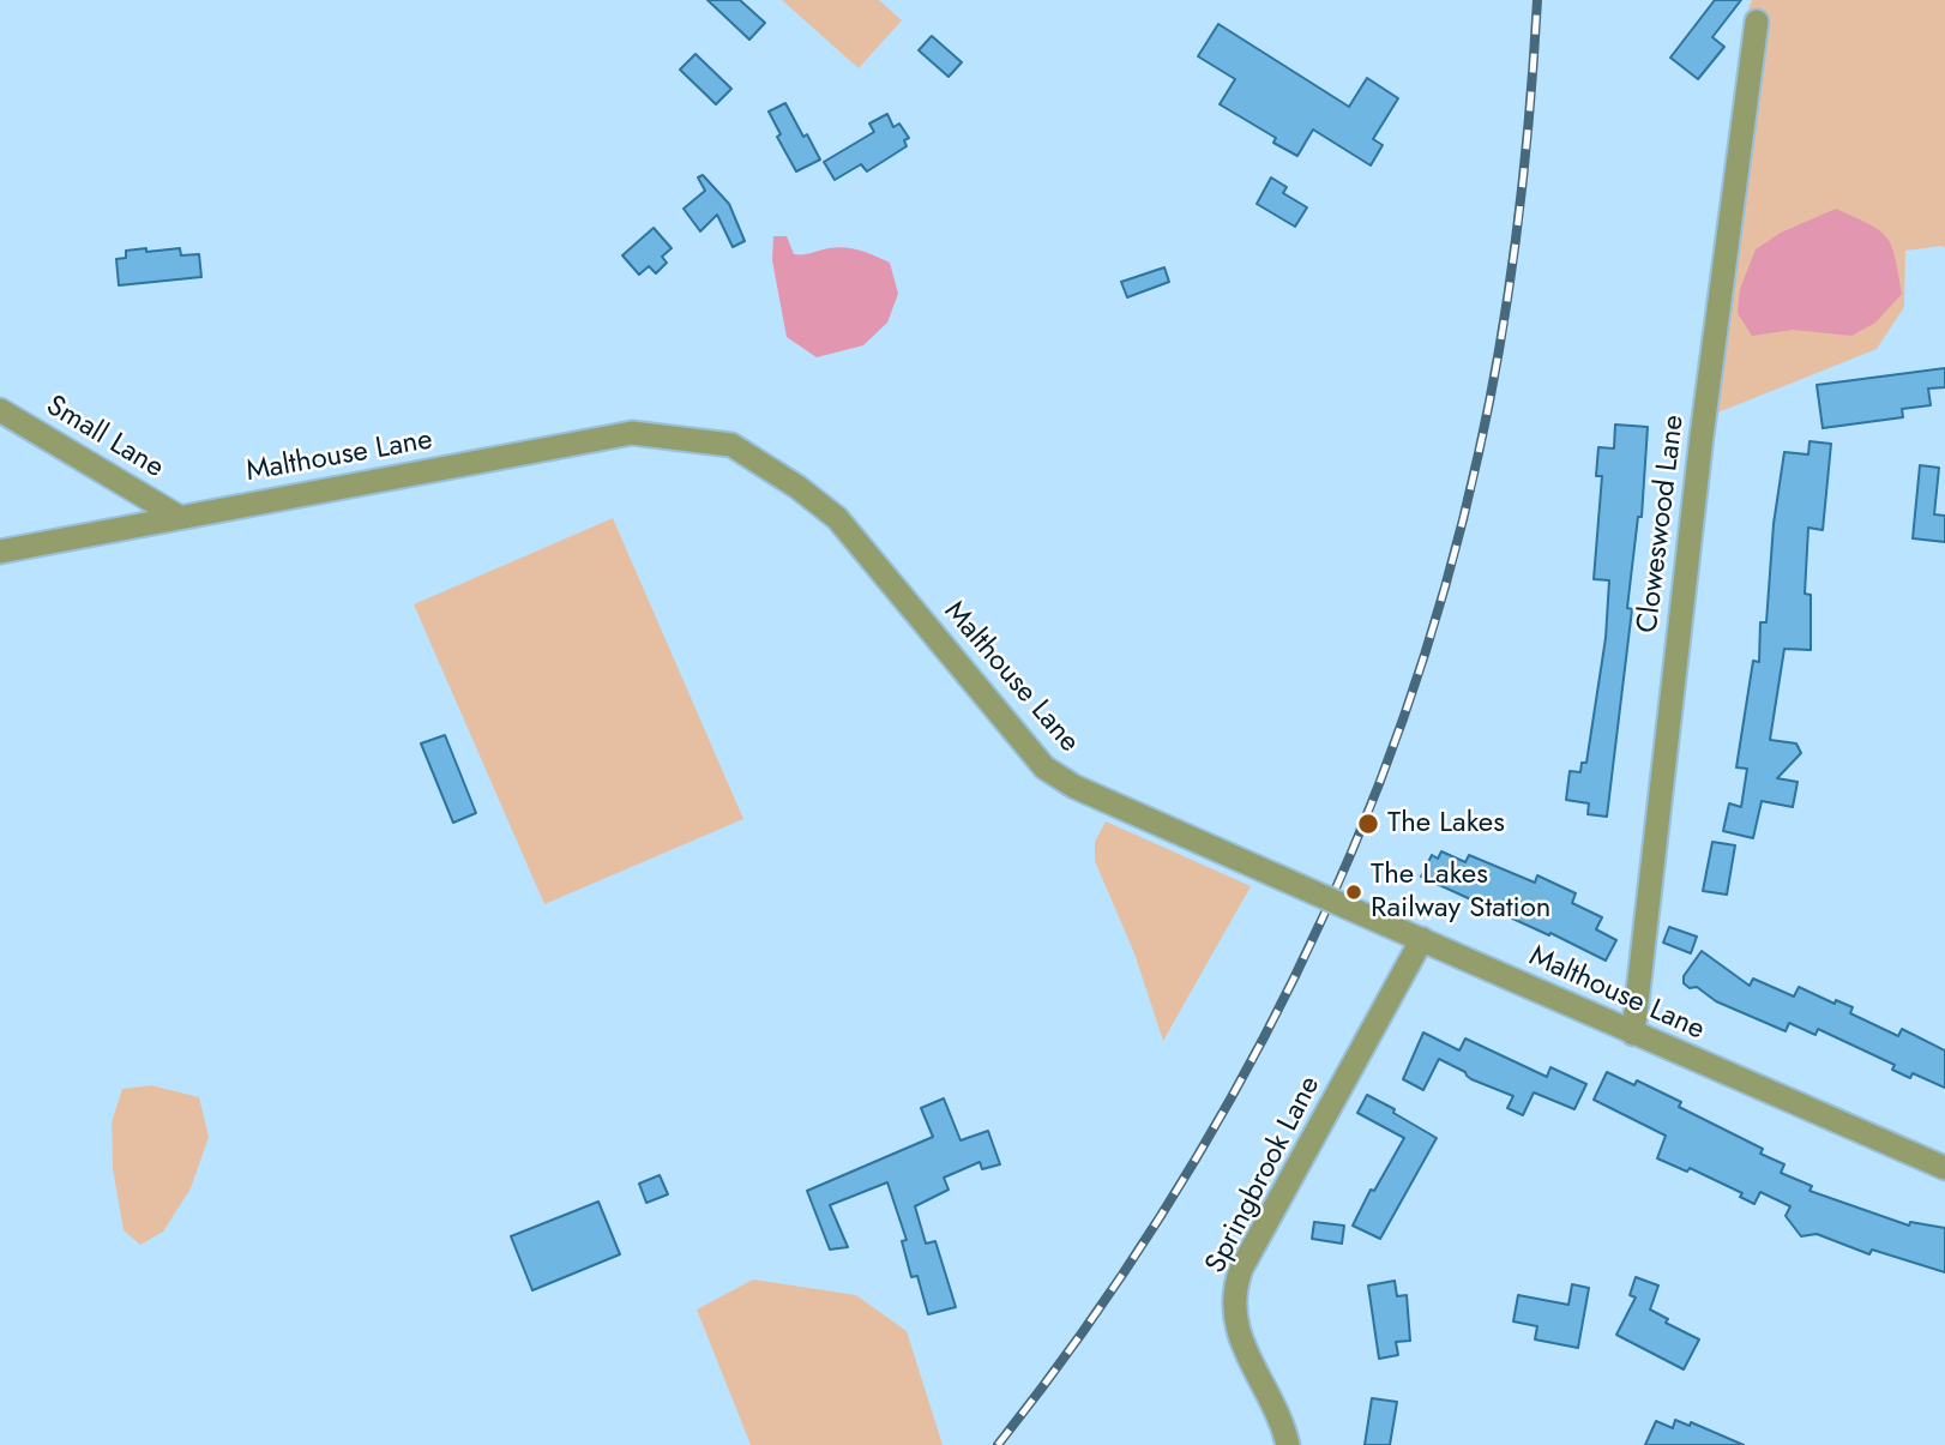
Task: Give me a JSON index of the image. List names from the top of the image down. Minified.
{"streets":{"street":["Small Lane","Malthouse Lane","Cloweswood Lane","Springbrook Lane"]},"crossings":[["Small Lane","Malthouse Lane"],["Malthouse Lane","Cloweswood Lane"],["Malthouse Lane","Springbrook Lane"]],"places":["The Lakes","The Lakes Railway Station"]}
